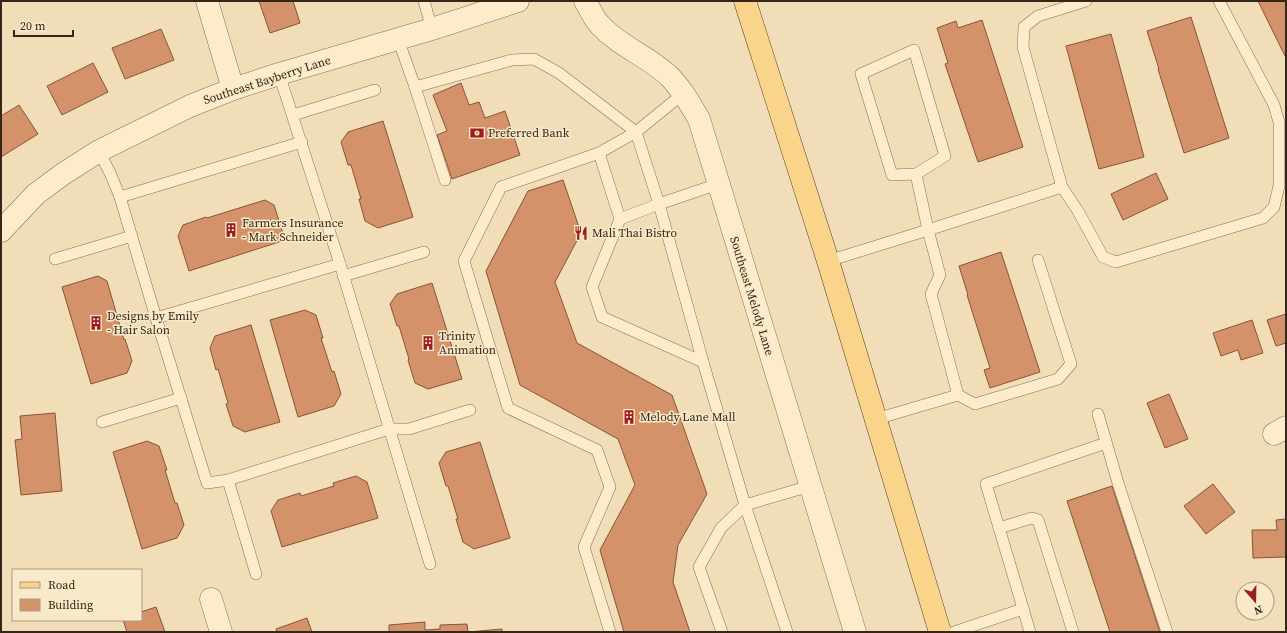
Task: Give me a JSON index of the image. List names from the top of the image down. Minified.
{"streets":{"street":["Southeast Bayberry Lane","Southeast Melody Lane"]},"places":{"bank":["Preferred Bank"],"building":["Farmers Insurance - Mark Schneider","Designs by Emily - Hair Salon","Trinity Animation","Melody Lane Mall"],"restaurant":["Mali Thai Bistro"]},"legend":["Road","Building"],"scale_bar":"20 m","north":"bottom"}
